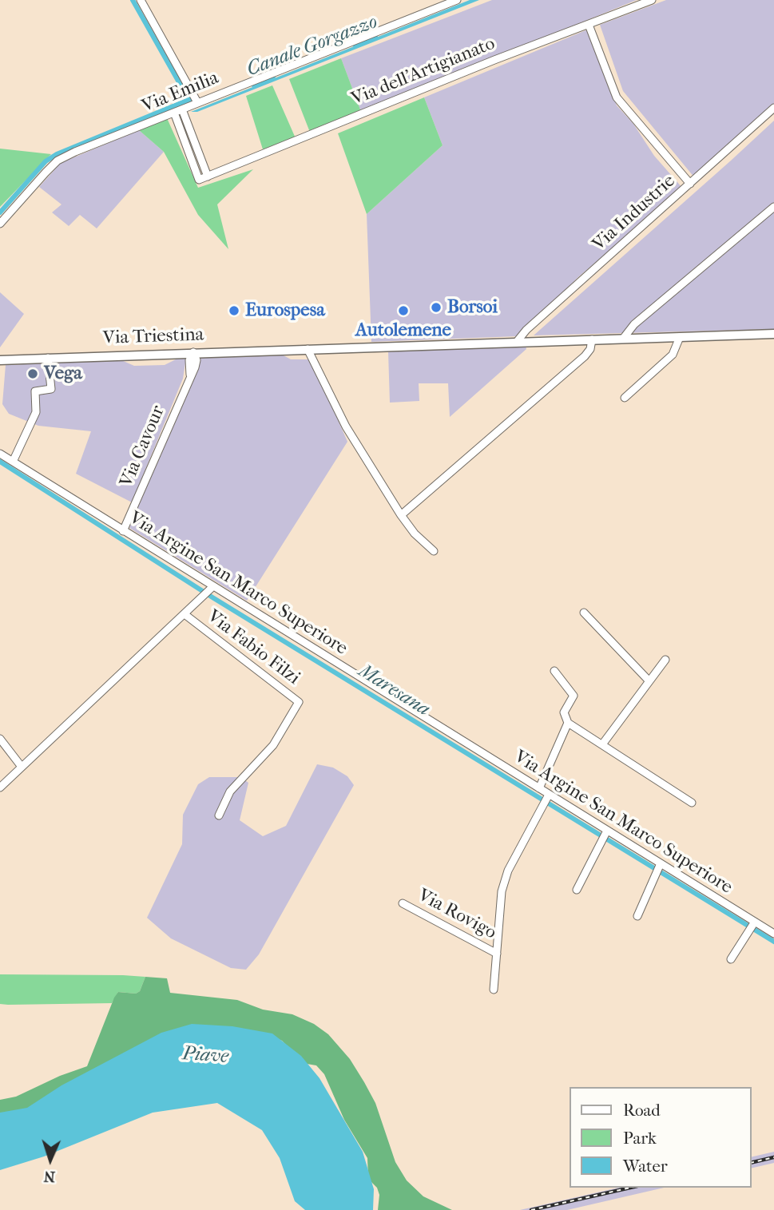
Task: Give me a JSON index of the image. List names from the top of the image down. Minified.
{"streets":{"main road":["Via Triestina"],"street":["Via dell'Artigianato","Via Emilia","Via Industrie","Via Cavour","Via Argine San Marco Superiore","Via Fabio Filzi","Via Rovigo"]},"crossings":[["Via Industrie","Via Triestina"],["Via Triestina","Via Cavour"],["Via Cavour","Via Argine San Marco Superiore"],["Via Argine San Marco Superiore","Via Fabio Filzi"],["Via Argine San Marco Superiore","Via Rovigo"]],"water":["Canale Gorgazzo","Maresana","Piave"],"places":["Borsoi","Eurospesa","Autolemene","Vega"],"legend":["Road","Park","Water"],"north":"bottom"}
